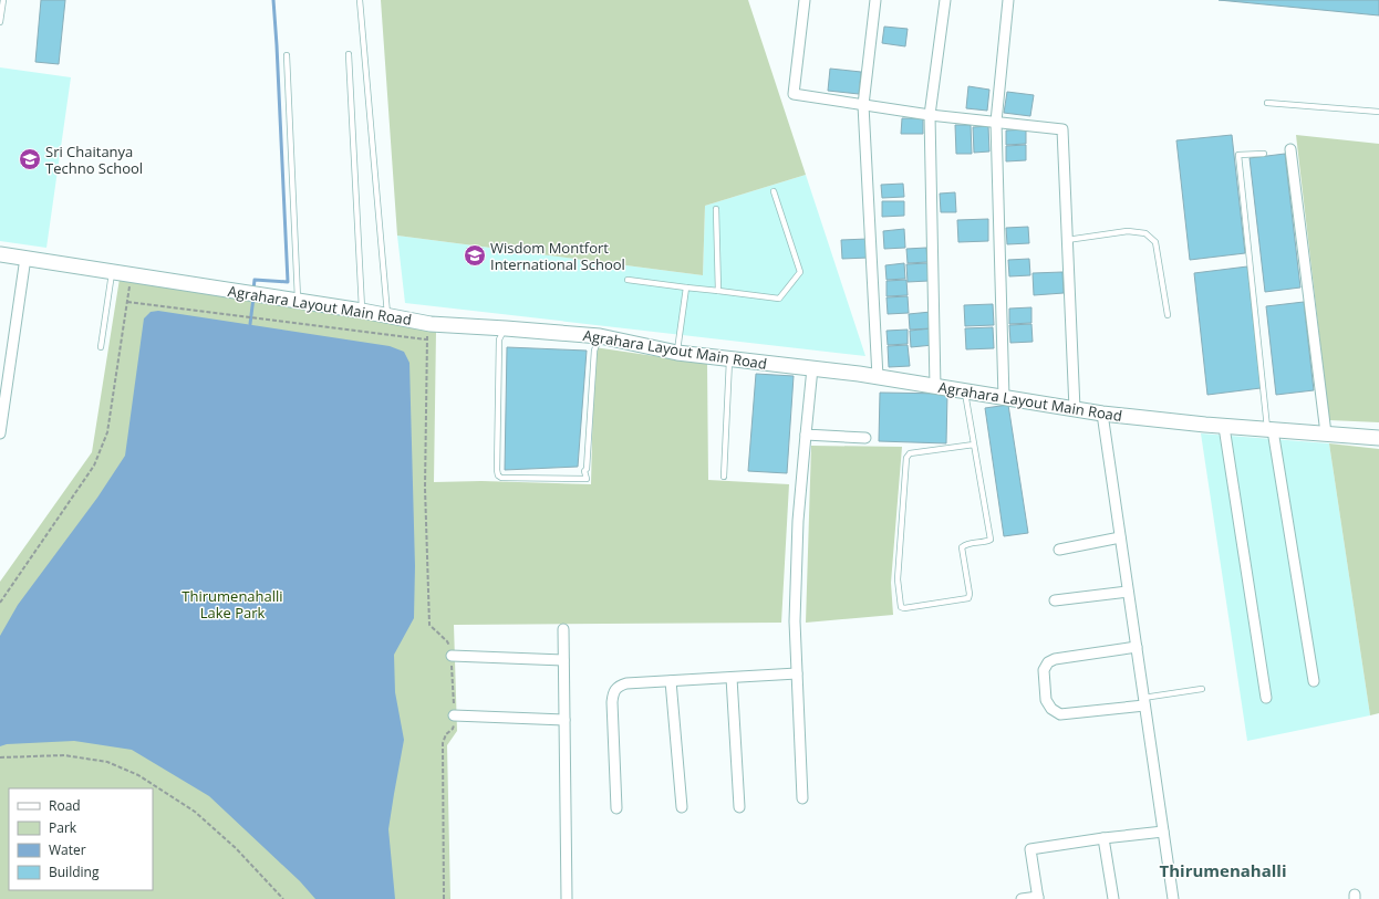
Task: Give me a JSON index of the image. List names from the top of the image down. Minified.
{"streets":{"street":["Agrahara Layout Main Road"]},"districts":["Thirumenahalli"],"parks":["Thirumenahalli Lake Park"],"places":{"school or university":["Sri Chaitanya Techno School","Wisdom Montfort International School"]},"legend":["Road","Park","Water","Building"]}
